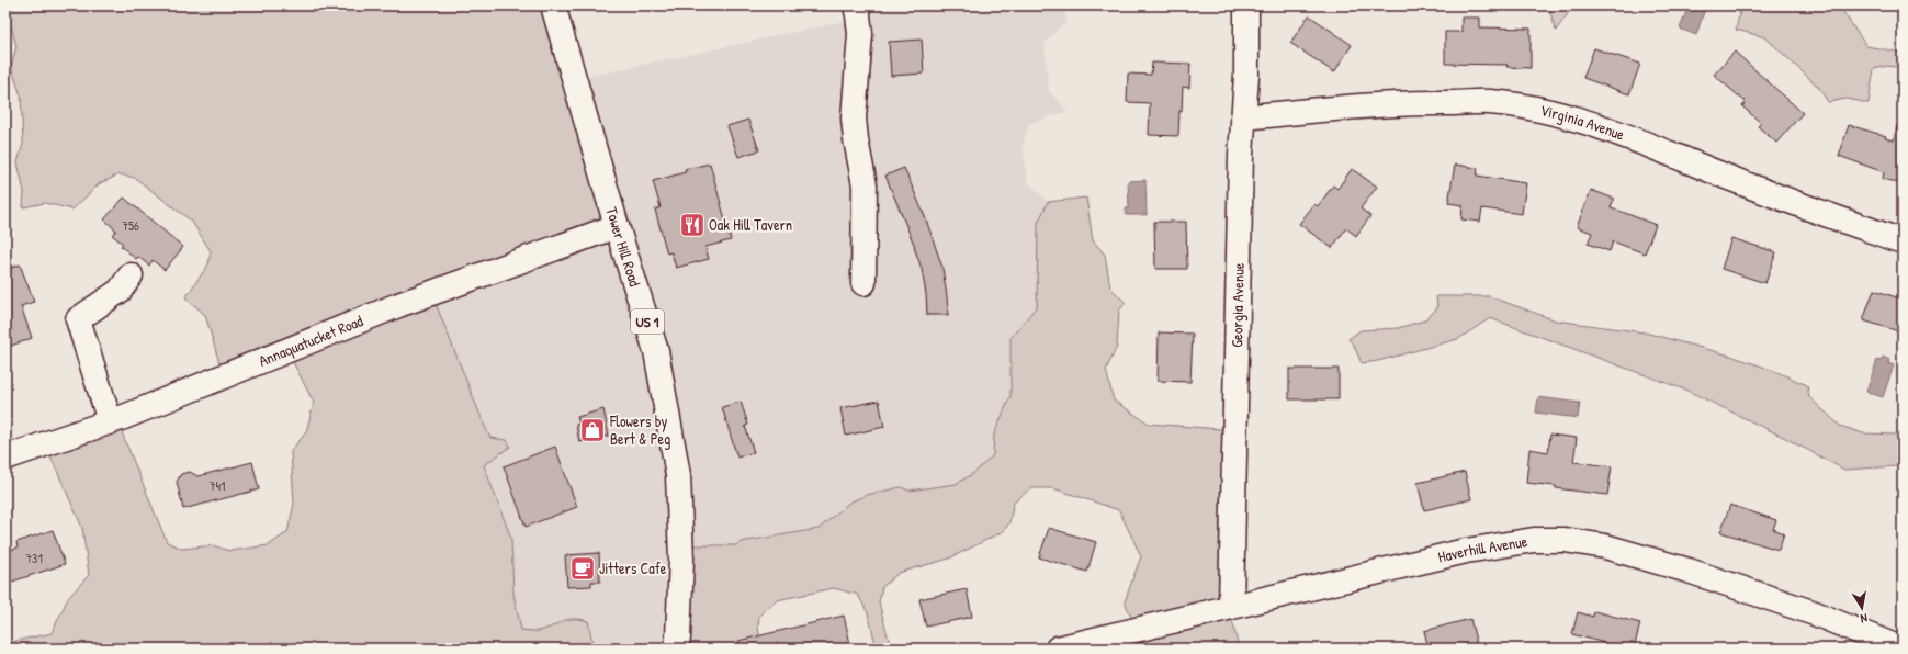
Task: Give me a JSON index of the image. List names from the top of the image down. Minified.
{"streets":{"street":["Virginia Avenue","Tower Hill Road","Georgia Avenue","US 1","Annaquatucket Road","Haverhill Avenue"]},"crossings":[["Virginia Avenue","Georgia Avenue"],["Tower Hill Road","Annaquatucket Road"],["Georgia Avenue","Haverhill Avenue"]],"places":{"restaurant":["Oak Hill Tavern"],"shop":["Flowers by Bert & Peg"],"cafe":["Jitters Cafe"]},"house_numbers":["756","741","731"],"north":"bottom"}
